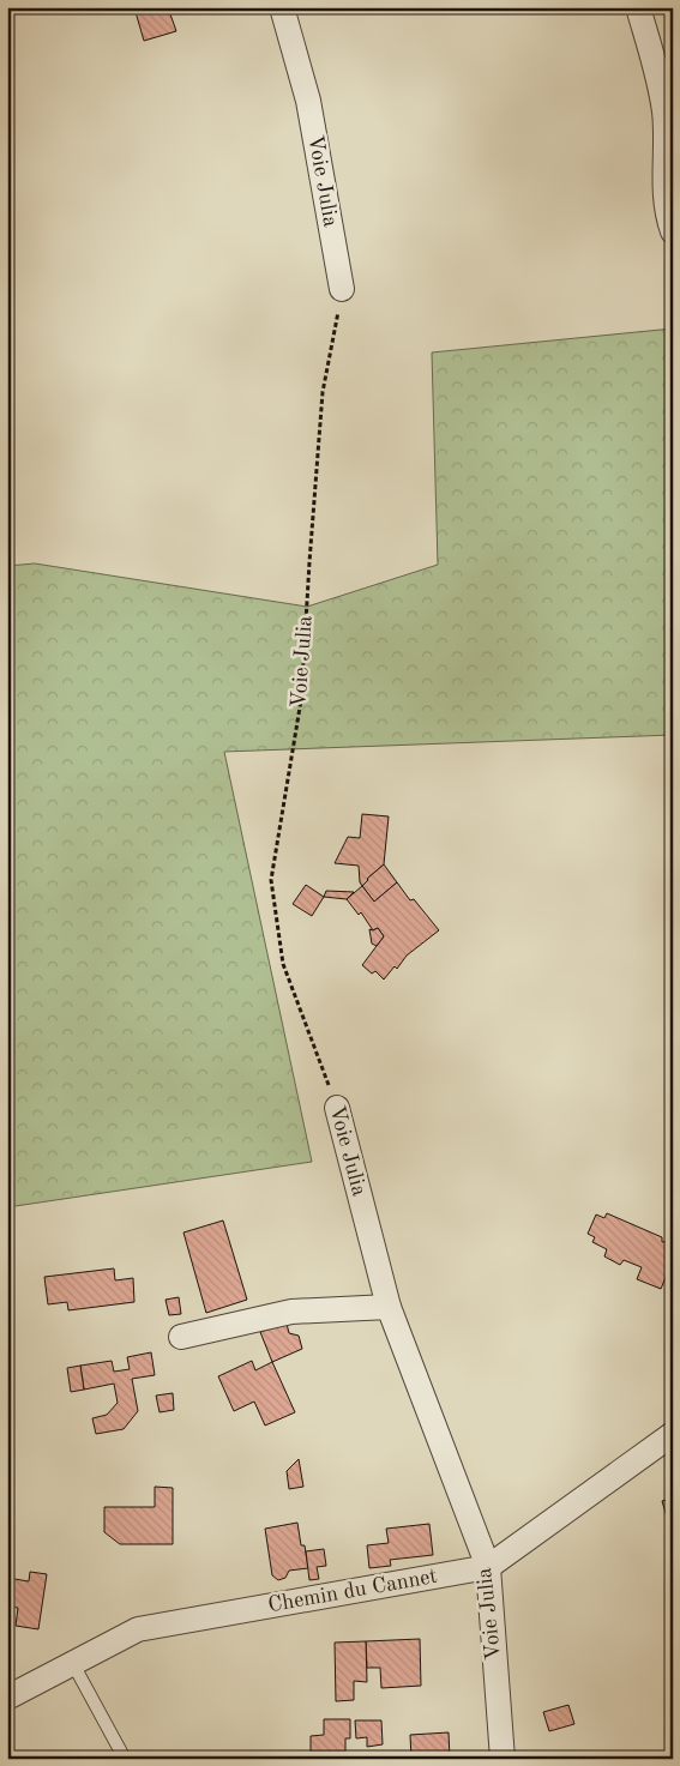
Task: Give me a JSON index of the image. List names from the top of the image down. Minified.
{"streets":{"street":["Voie Julia","Chemin du Cannet"]},"crossings":[["Voie Julia","Chemin du Cannet"]]}
